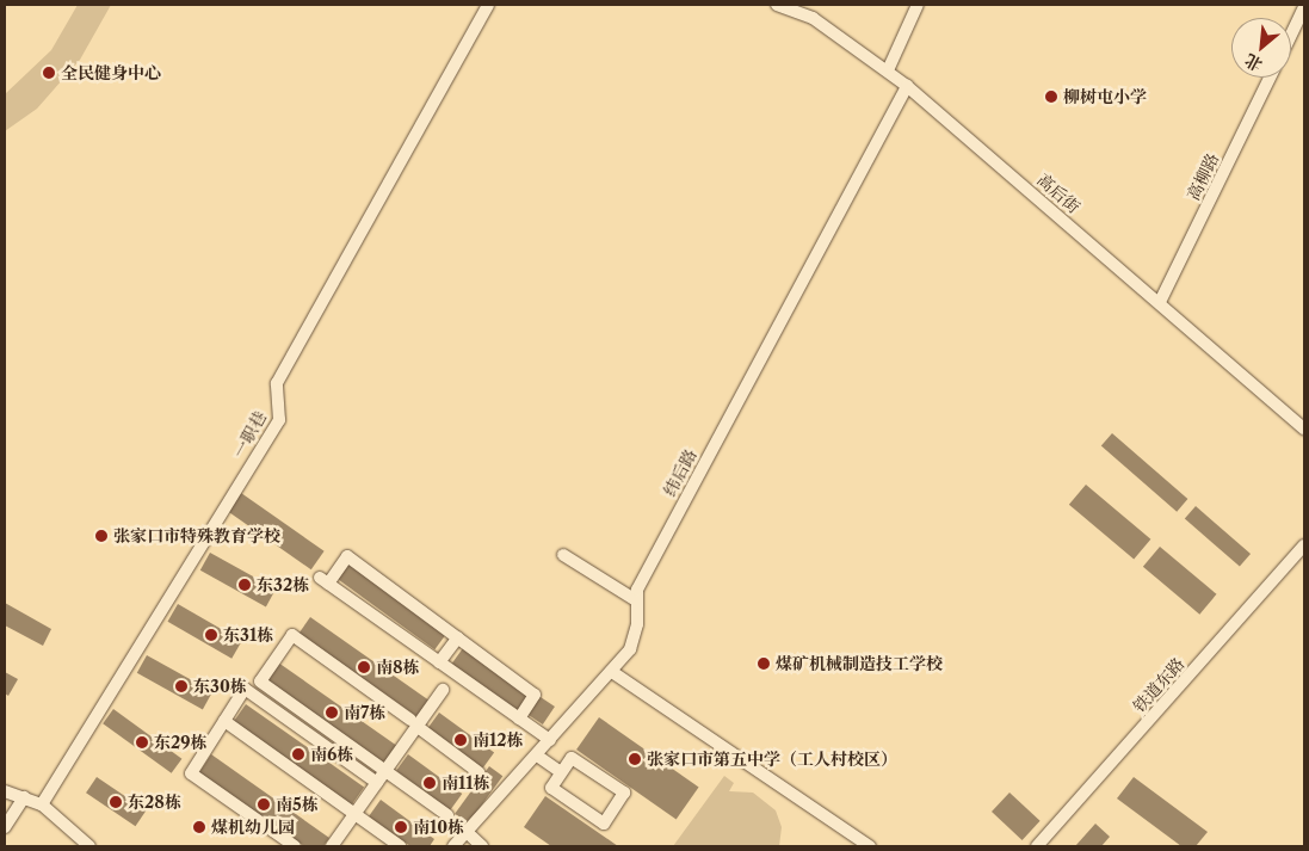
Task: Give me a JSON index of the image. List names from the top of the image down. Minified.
{"streets":{"street":["高柳路","高后街","一职巷","纬后路","铁道东路"]},"crossings":[["高柳路","高后街"],["高后街","纬后路"]],"places":["全民健身中心","柳树屯小学","张家口市特殊教育学校","东32栋","东31栋","煤矿机械制造技工学校","南8栋","东30栋","南7栋","南12栋","东29栋","南6栋","张家口市第五中学（工人村校区）","南11栋","东28栋","南5栋","煤机幼儿园","南10栋"],"north":"bottom left"}
